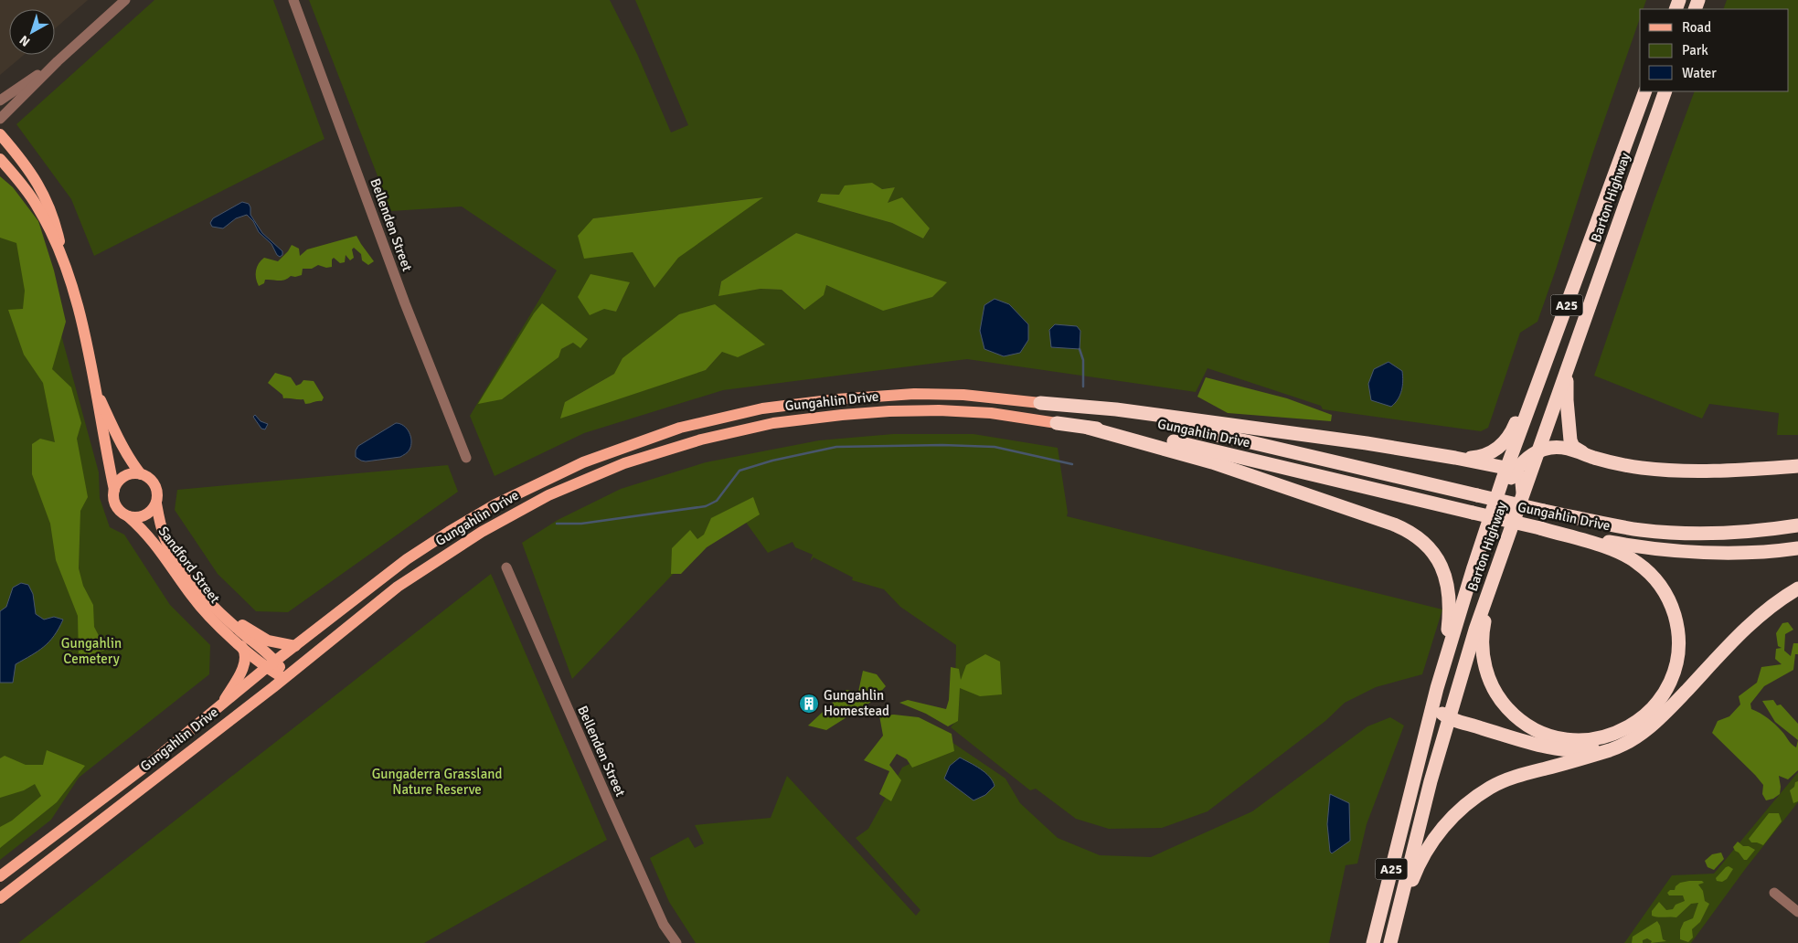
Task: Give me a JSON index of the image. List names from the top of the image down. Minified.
{"streets":{"highway":["Barton Highway","A25","Gungahlin Drive"],"main road":["Sandford Street"],"street":["Bellenden Street"]},"crossings":[["Gungahlin Drive","Sandford Street"]],"parks":["Gungahlin Cemetery","Gungaderra Grassland Nature Reserve"],"places":{"building":["Gungahlin Homestead"]},"legend":["Road","Park","Water"],"north":"bottom left"}
